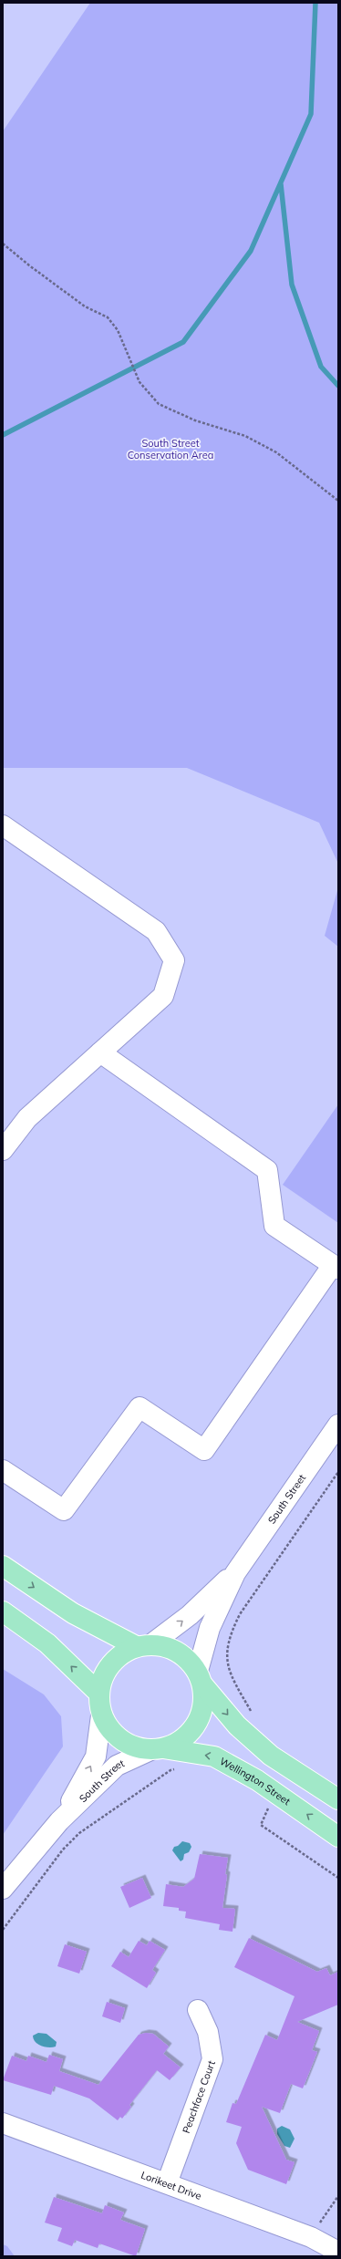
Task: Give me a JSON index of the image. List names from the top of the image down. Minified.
{"streets":{"main road":["Wellington Street"],"street":["South Street","Peachface Court","Lorikeet Drive"]},"crossings":[["South Street","Wellington Street"],["Peachface Court","Lorikeet Drive"]],"parks":["South Street Conservation Area"]}
